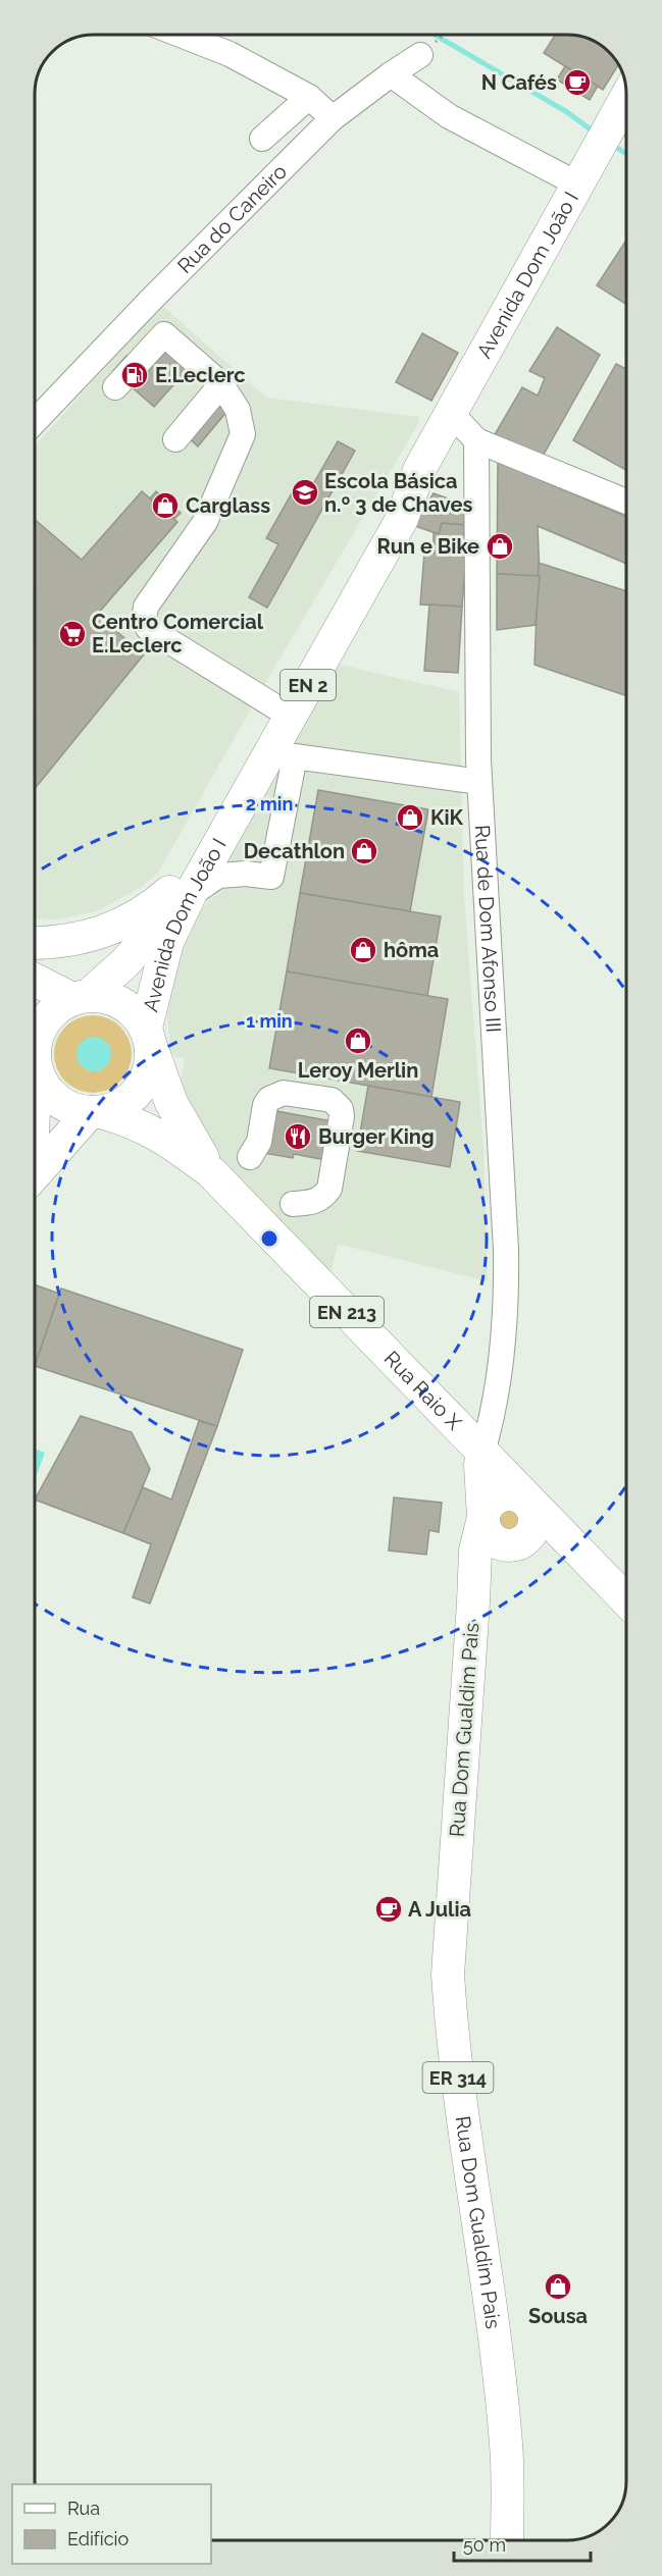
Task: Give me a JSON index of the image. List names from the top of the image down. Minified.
{"streets":{"main road":["Avenida Dom João I","EN 2","EN 213","Rua Raio X","Rua Dom Gualdim Pais","ER 314"],"street":["Rua do Caneiro","Rua de Dom Afonso III"]},"crossings":[["Avenida Dom João I","EN 2"],["Avenida Dom João I","Rua Raio X"],["EN 2","Rua Raio X"],["Rua de Dom Afonso III","EN 213"],["Rua de Dom Afonso III","Rua Raio X"],["EN 213","Rua Raio X"],["EN 213","Rua Dom Gualdim Pais"],["Rua Raio X","Rua Dom Gualdim Pais"]],"places":{"cafe":["N Cafés","A Julia"],"fuel station":["E.Leclerc"],"school or university":["Escola Básica n.º 3 de Chaves"],"shop":["Carglass","Run e Bike","KiK","Decathlon","hôma","Leroy Merlin","Sousa"],"supermarket":["Centro Comercial E.Leclerc"],"restaurant":["Burger King"]},"legend":["Rua","Edifício"],"scale_bar":"50 m","rings":["2 min","1 min"]}
